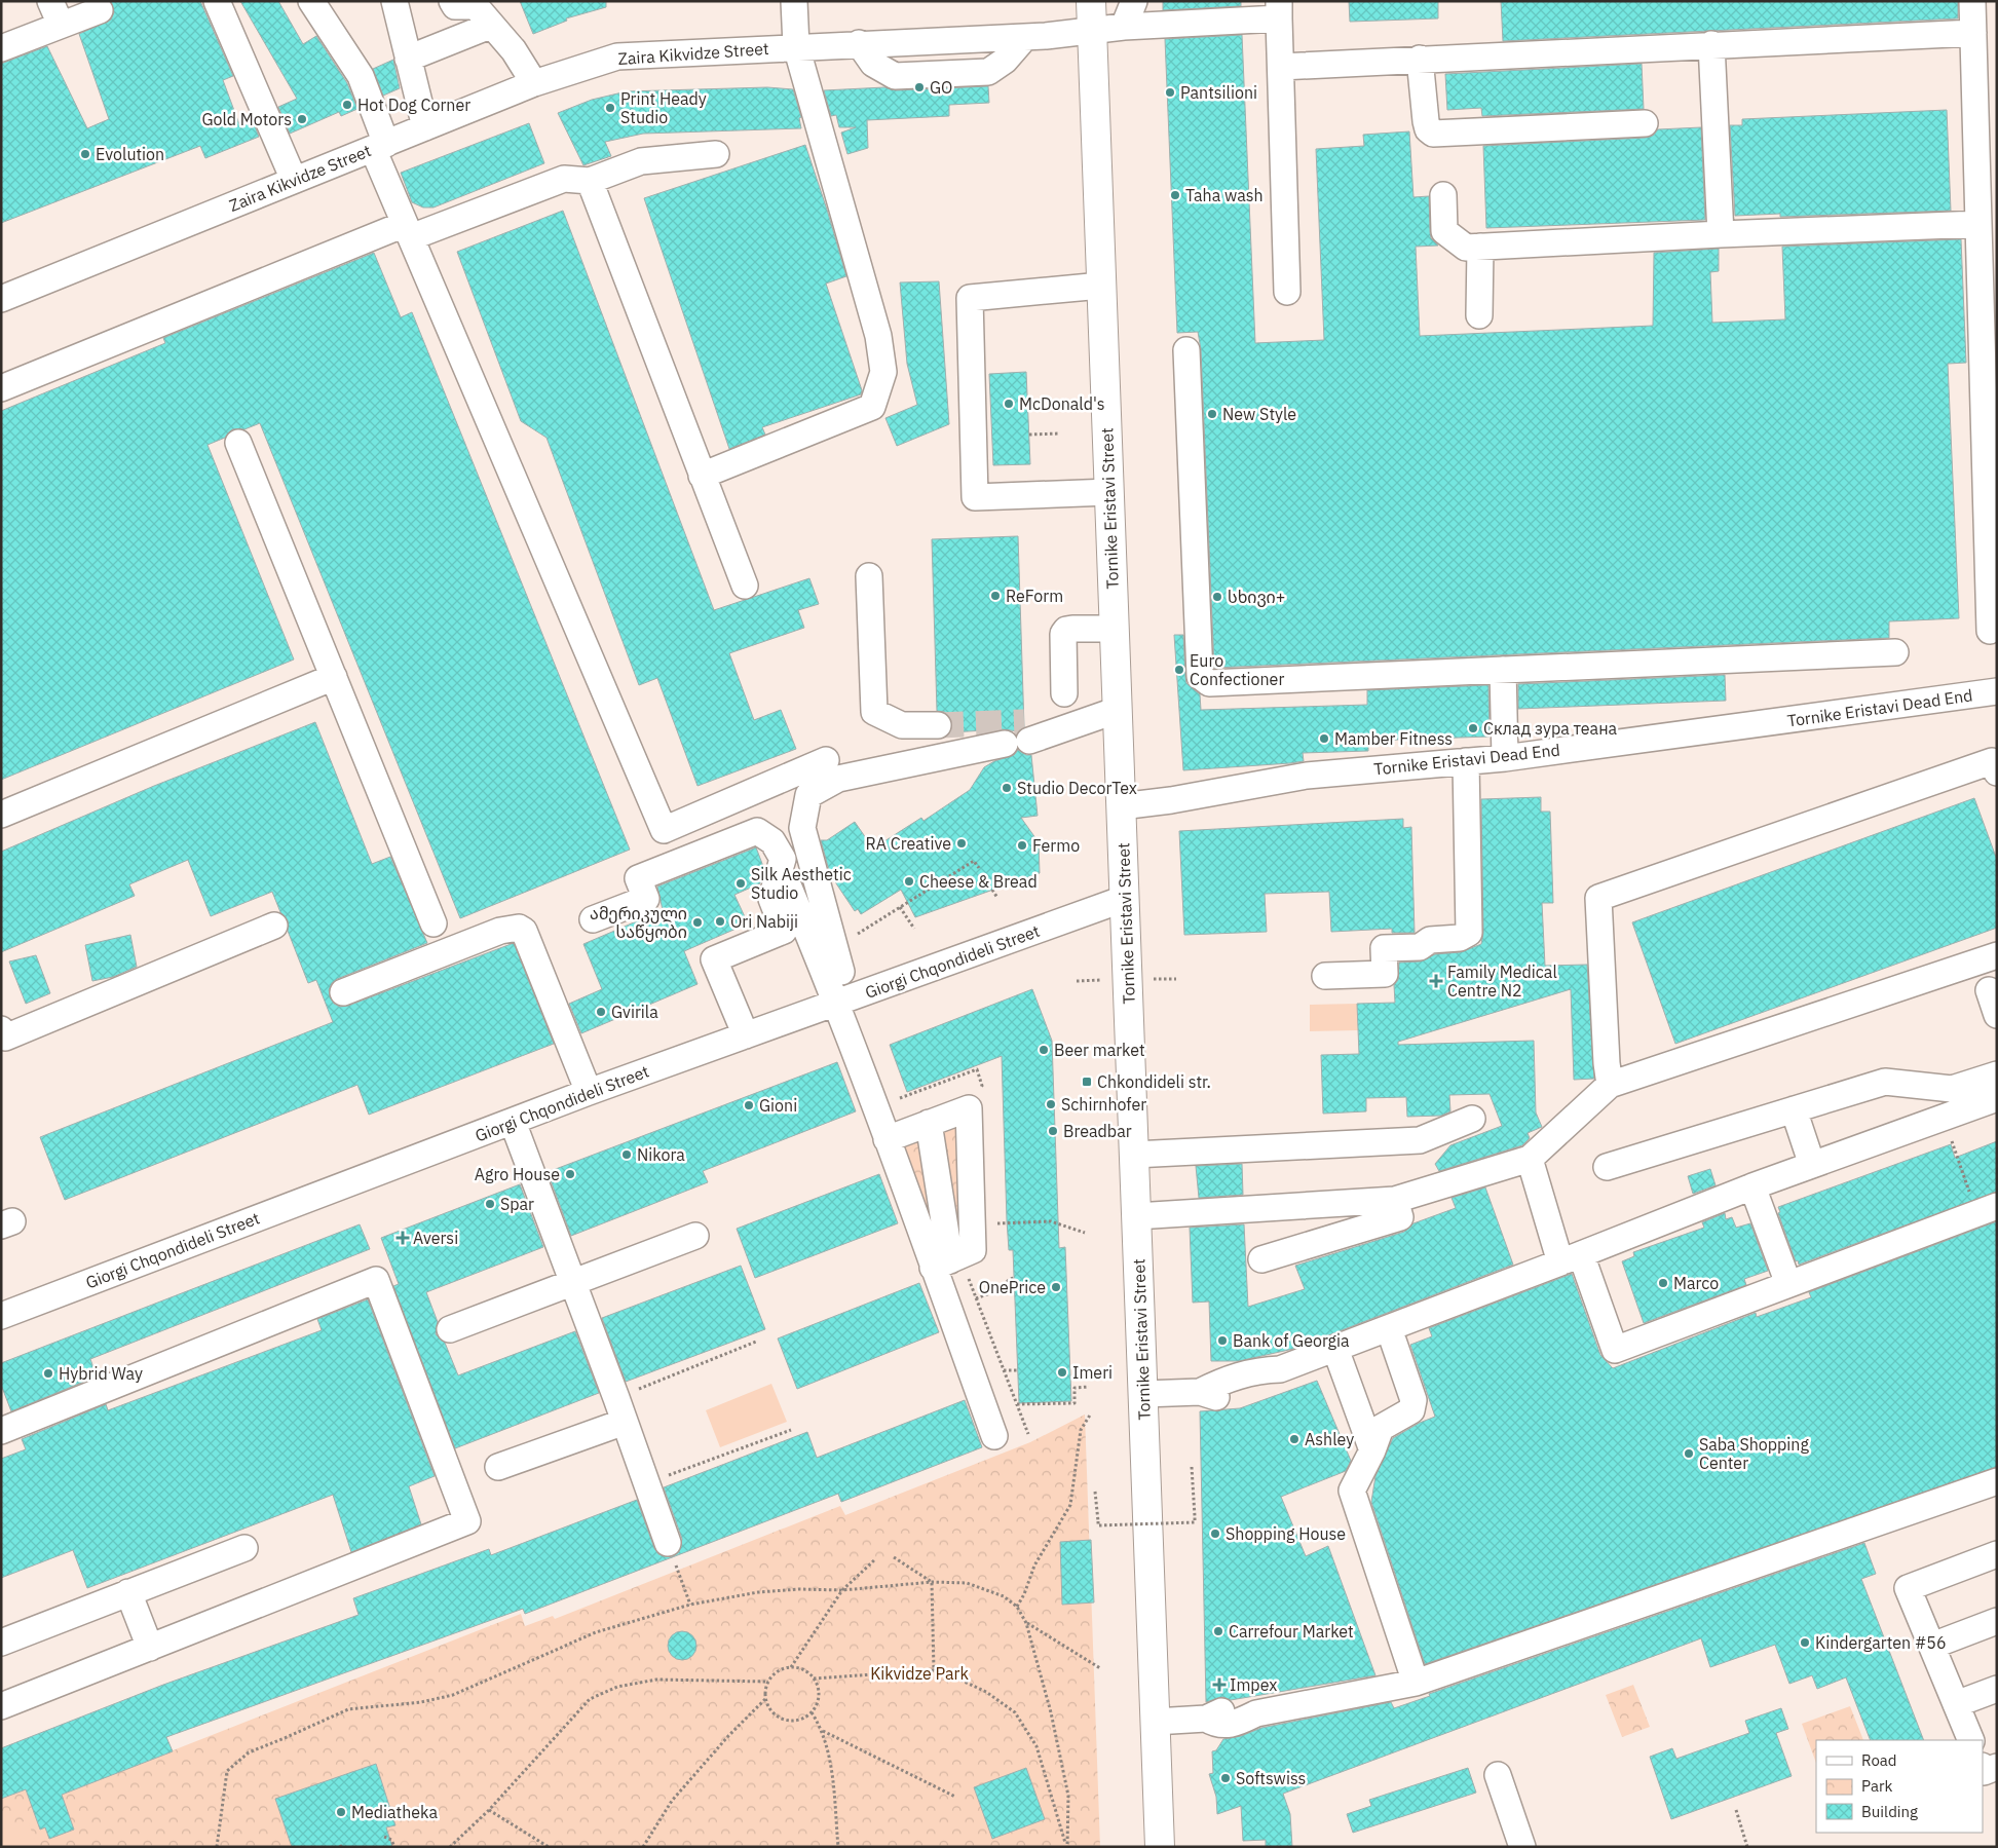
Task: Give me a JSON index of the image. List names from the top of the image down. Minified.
{"streets":{"main road":["Tornike Eristavi Street"],"street":["Zaira Kikvidze Street","Tornike Eristavi Dead End","Giorgi Chqondideli Street"]},"crossings":[["Zaira Kikvidze Street","Tornike Eristavi Street"],["Tornike Eristavi Street","Tornike Eristavi Dead End"],["Tornike Eristavi Street","Giorgi Chqondideli Street"]],"parks":["Kikvidze Park"],"places":{"other":["GO","Pantsilioni","Hot Dog Corner","Print Heady Studio","Gold Motors","Evolution","Taha wash","McDonald's","New Style","ReForm","სხივი+","Euro Confectioner","Склад зура теана","Mamber Fitness","Studio DecorTex","RA Creative","Fermo","Cheese & Bread","Silk Aesthetic Studio","Ori Nabiji","ამერიკული საწყობი","Gvirila","Beer market","Schirnhofer","Gioni","Breadbar","Nikora","Agro House","Spar","Marco","OnePrice","Bank of Georgia","Imeri","Hybrid Way","Ashley","Saba Shopping Center","Shopping House","Carrefour Market","Kindergarten #56","Softswiss","Mediatheka"],"health":["Family Medical Centre N2","Aversi","Impex"],"transit":["Chkondideli str."]},"legend":["Road","Park","Building"]}
